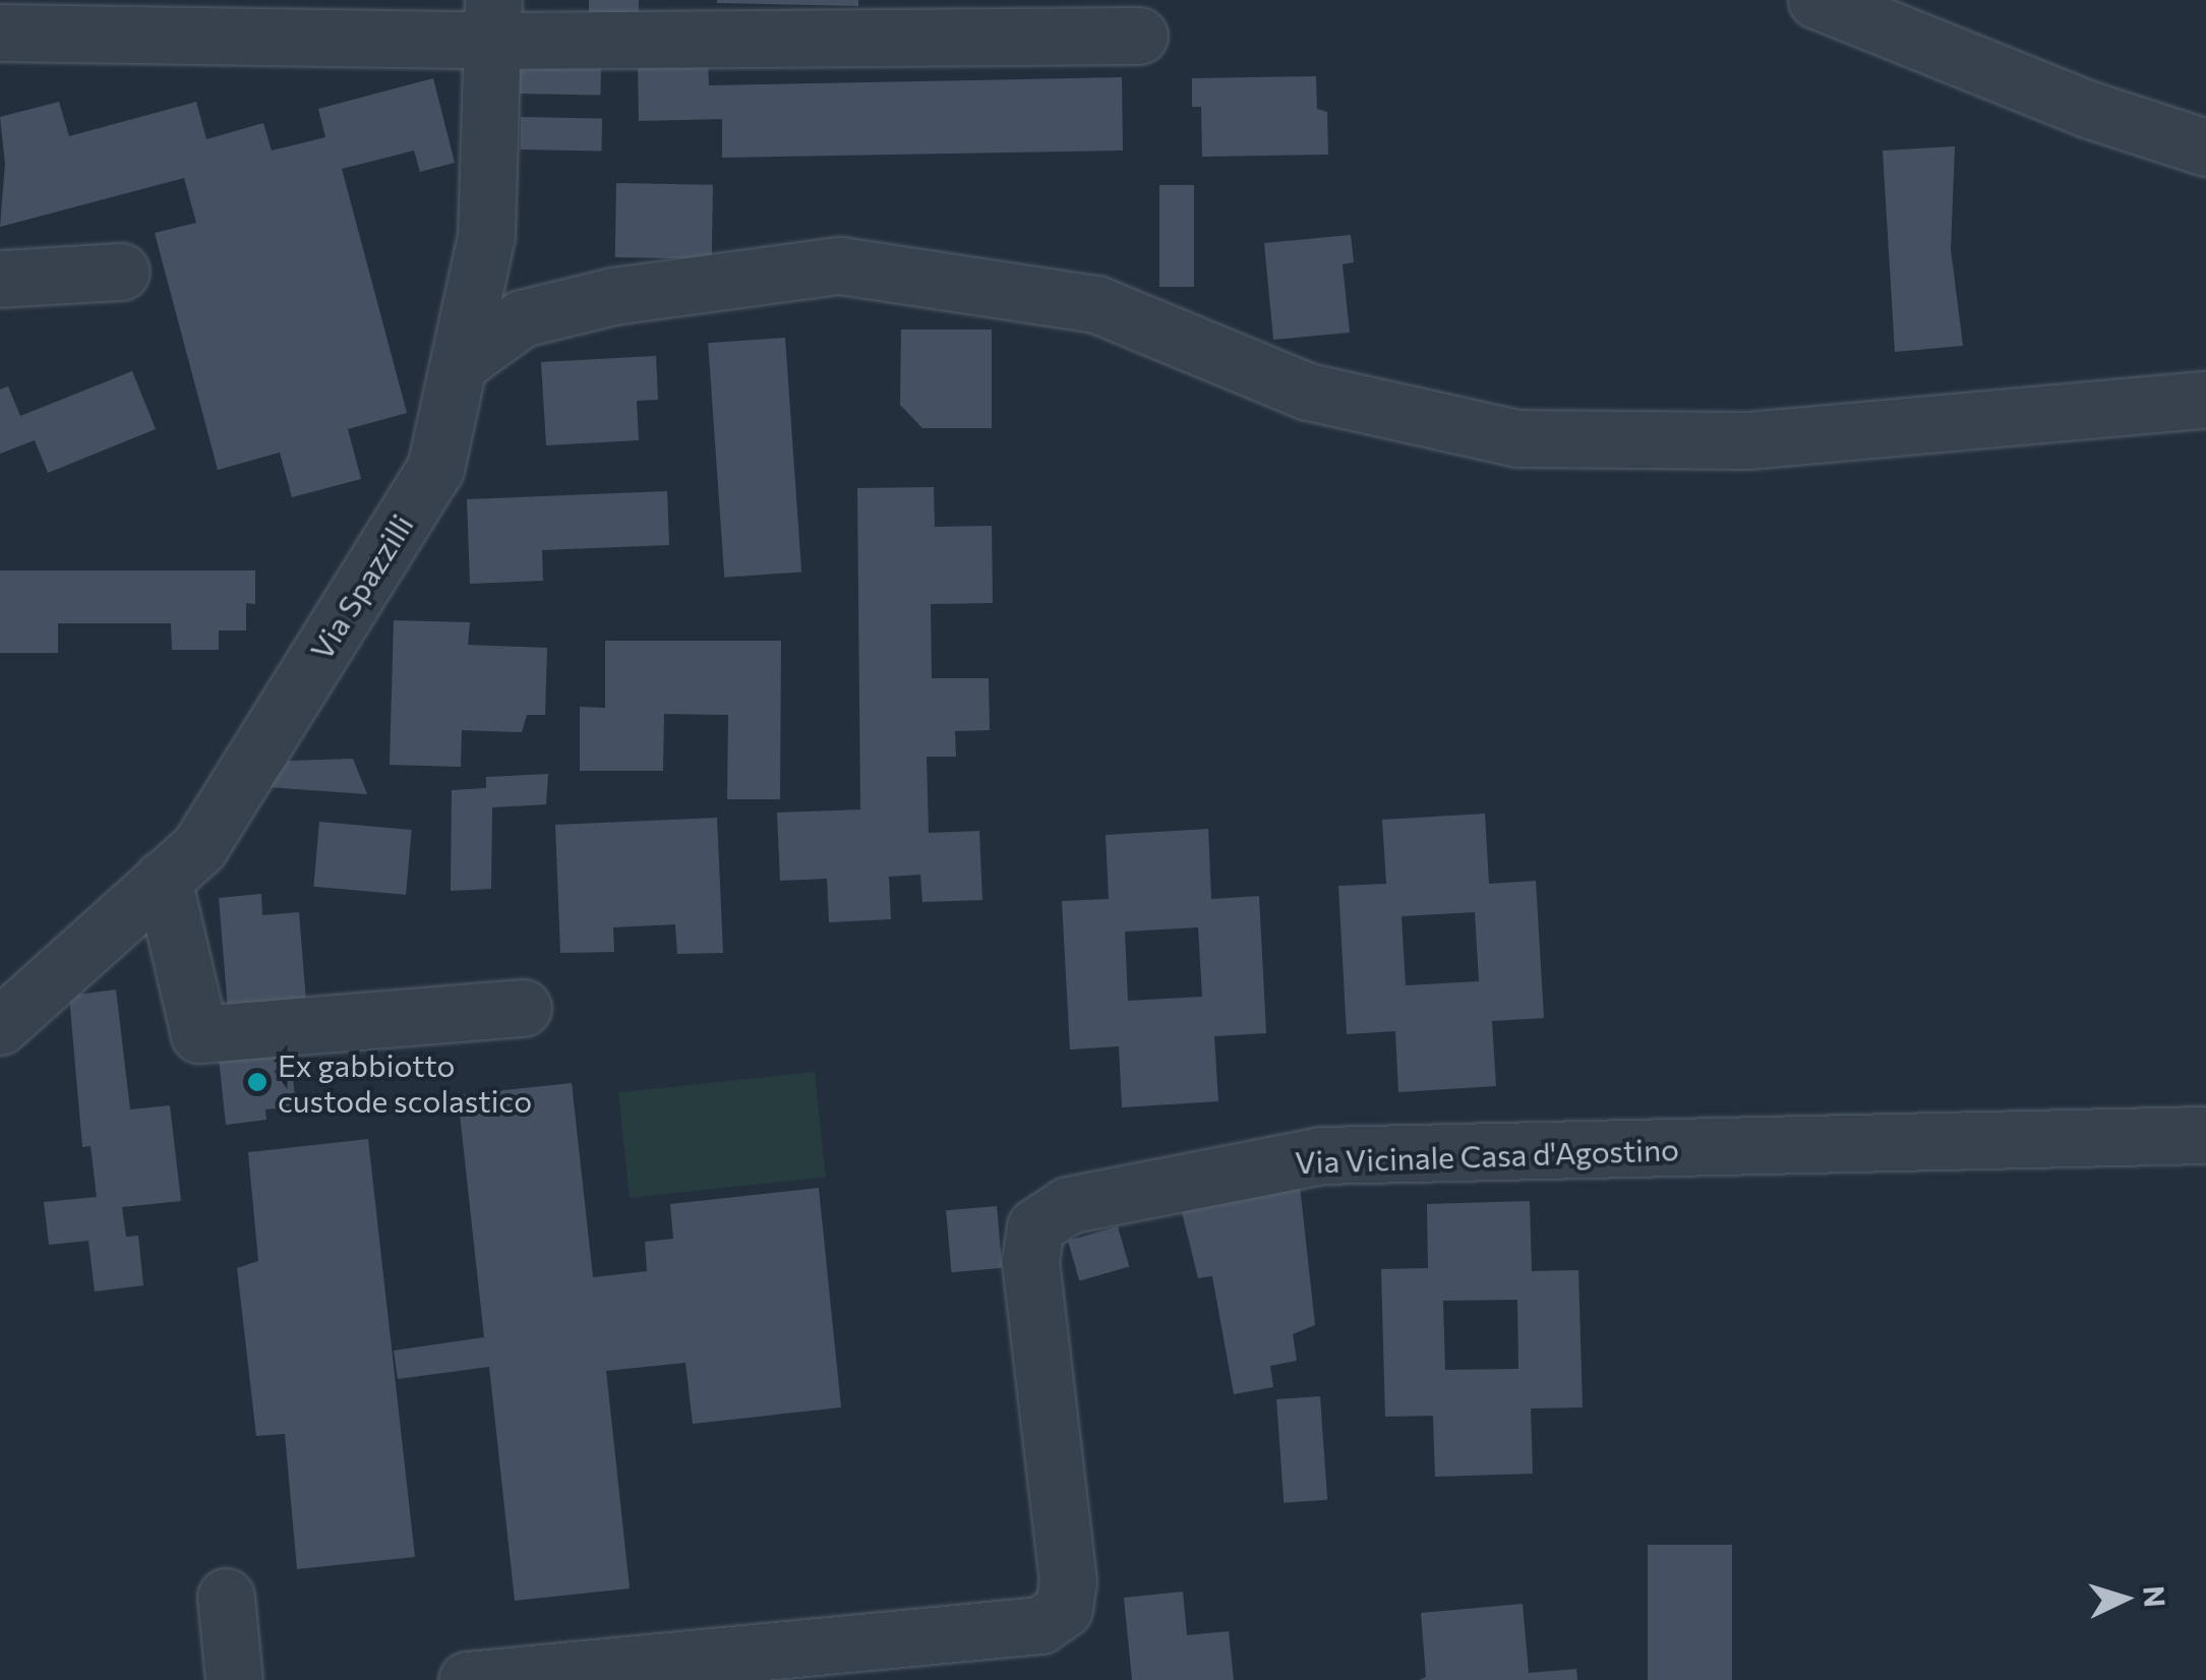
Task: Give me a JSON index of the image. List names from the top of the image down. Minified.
{"streets":{"street":["Via Spazzilli","Via Vicinale Casa d'Agostino"]},"places":["Ex gabbiotto custode scolastico"],"north":"right"}
